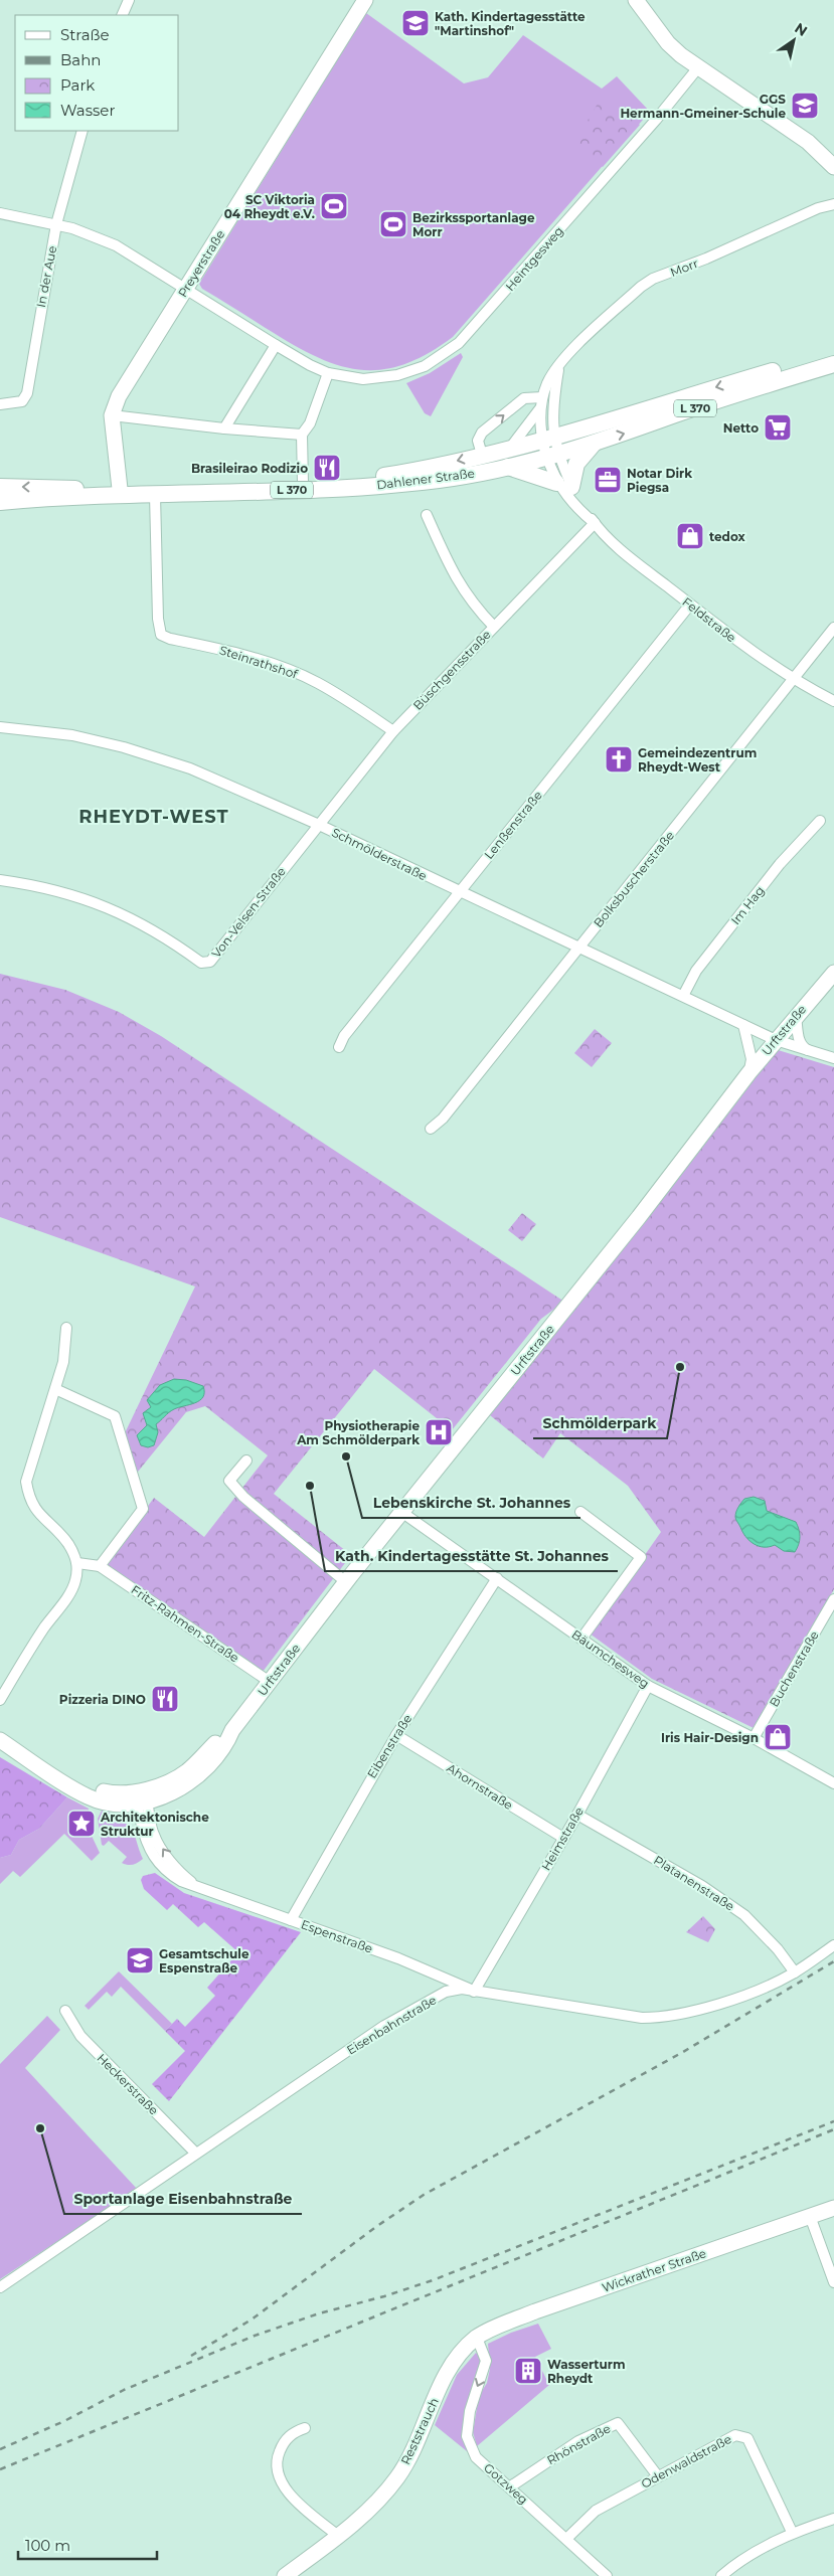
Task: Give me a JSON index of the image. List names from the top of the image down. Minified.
{"streets":{"main road":["L 370","Dahlener Straße"],"street":["Heintgesweg","Preyerstraße","Morr","In der Aue","Feldstraße","Steinrathshof","Büschgensstraße","Lenßenstraße","Schmölderstraße","Bolksbuscherstraße","Im Hag","Von-Velsen-Straße","Urftstraße","Fritz-Rahmen-Straße","Bäumchesweg","Buchenstraße","Eibenstraße","Ahornstraße","Heimstraße","Platanenstraße","Espenstraße","Eisenbahnstraße","Heckerstraße","Wickrather Straße","Reststrauch","Rhönstraße","Odenwaldstraße","Gotzweg"]},"crossings":[["Heintgesweg","Preyerstraße"],["Heintgesweg","In der Aue"],["Preyerstraße","Dahlener Straße"],["Morr","Dahlener Straße"],["Morr","Feldstraße"],["Dahlener Straße","Feldstraße"],["Dahlener Straße","Steinrathshof"],["Feldstraße","Büschgensstraße"],["Feldstraße","Lenßenstraße"],["Feldstraße","Bolksbuscherstraße"],["Steinrathshof","Büschgensstraße"],["Büschgensstraße","Schmölderstraße"],["Büschgensstraße","Von-Velsen-Straße"],["Lenßenstraße","Schmölderstraße"],["Schmölderstraße","Bolksbuscherstraße"],["Schmölderstraße","Im Hag"],["Schmölderstraße","Von-Velsen-Straße"],["Schmölderstraße","Urftstraße"],["Urftstraße","Fritz-Rahmen-Straße"],["Urftstraße","Bäumchesweg"],["Urftstraße","Espenstraße"],["Bäumchesweg","Buchenstraße"],["Bäumchesweg","Eibenstraße"],["Bäumchesweg","Heimstraße"],["Eibenstraße","Ahornstraße"],["Eibenstraße","Espenstraße"],["Ahornstraße","Heimstraße"],["Heimstraße","Platanenstraße"],["Heimstraße","Espenstraße"],["Heimstraße","Eisenbahnstraße"],["Platanenstraße","Eisenbahnstraße"],["Espenstraße","Eisenbahnstraße"],["Eisenbahnstraße","Heckerstraße"],["Wickrather Straße","Reststrauch"],["Wickrather Straße","Gotzweg"],["Reststrauch","Gotzweg"],["Rhönstraße","Odenwaldstraße"],["Rhönstraße","Gotzweg"],["Odenwaldstraße","Gotzweg"]],"one_way":["Gotzweg"],"districts":["RHEYDT-WEST"],"places":{"school or university":["Kath. Kindertagesstätte \"Martinshof\"","GGS Hermann-Gmeiner-Schule","Gesamtschule Espenstraße"],"sports":["SC Viktoria 04 Rheydt e.V.","Bezirkssportanlage Morr"],"supermarket":["Netto"],"restaurant":["Brasileirao Rodizio","Pizzeria DINO"],"office":["Notar Dirk Piegsa"],"shop":["tedox","Iris Hair-Design"],"church":["Gemeindezentrum Rheydt-West"],"other":["Schmölderpark","Lebenskirche St. Johannes","Kath. Kindertagesstätte St. Johannes","Sportanlage Eisenbahnstraße"],"hospital":["Physiotherapie Am Schmölderpark"],"place":["Architektonische Struktur"],"building":["Wasserturm Rheydt"]},"legend":["Straße","Bahn","Park","Wasser"],"scale_bar":"100 m","north":"top right"}
